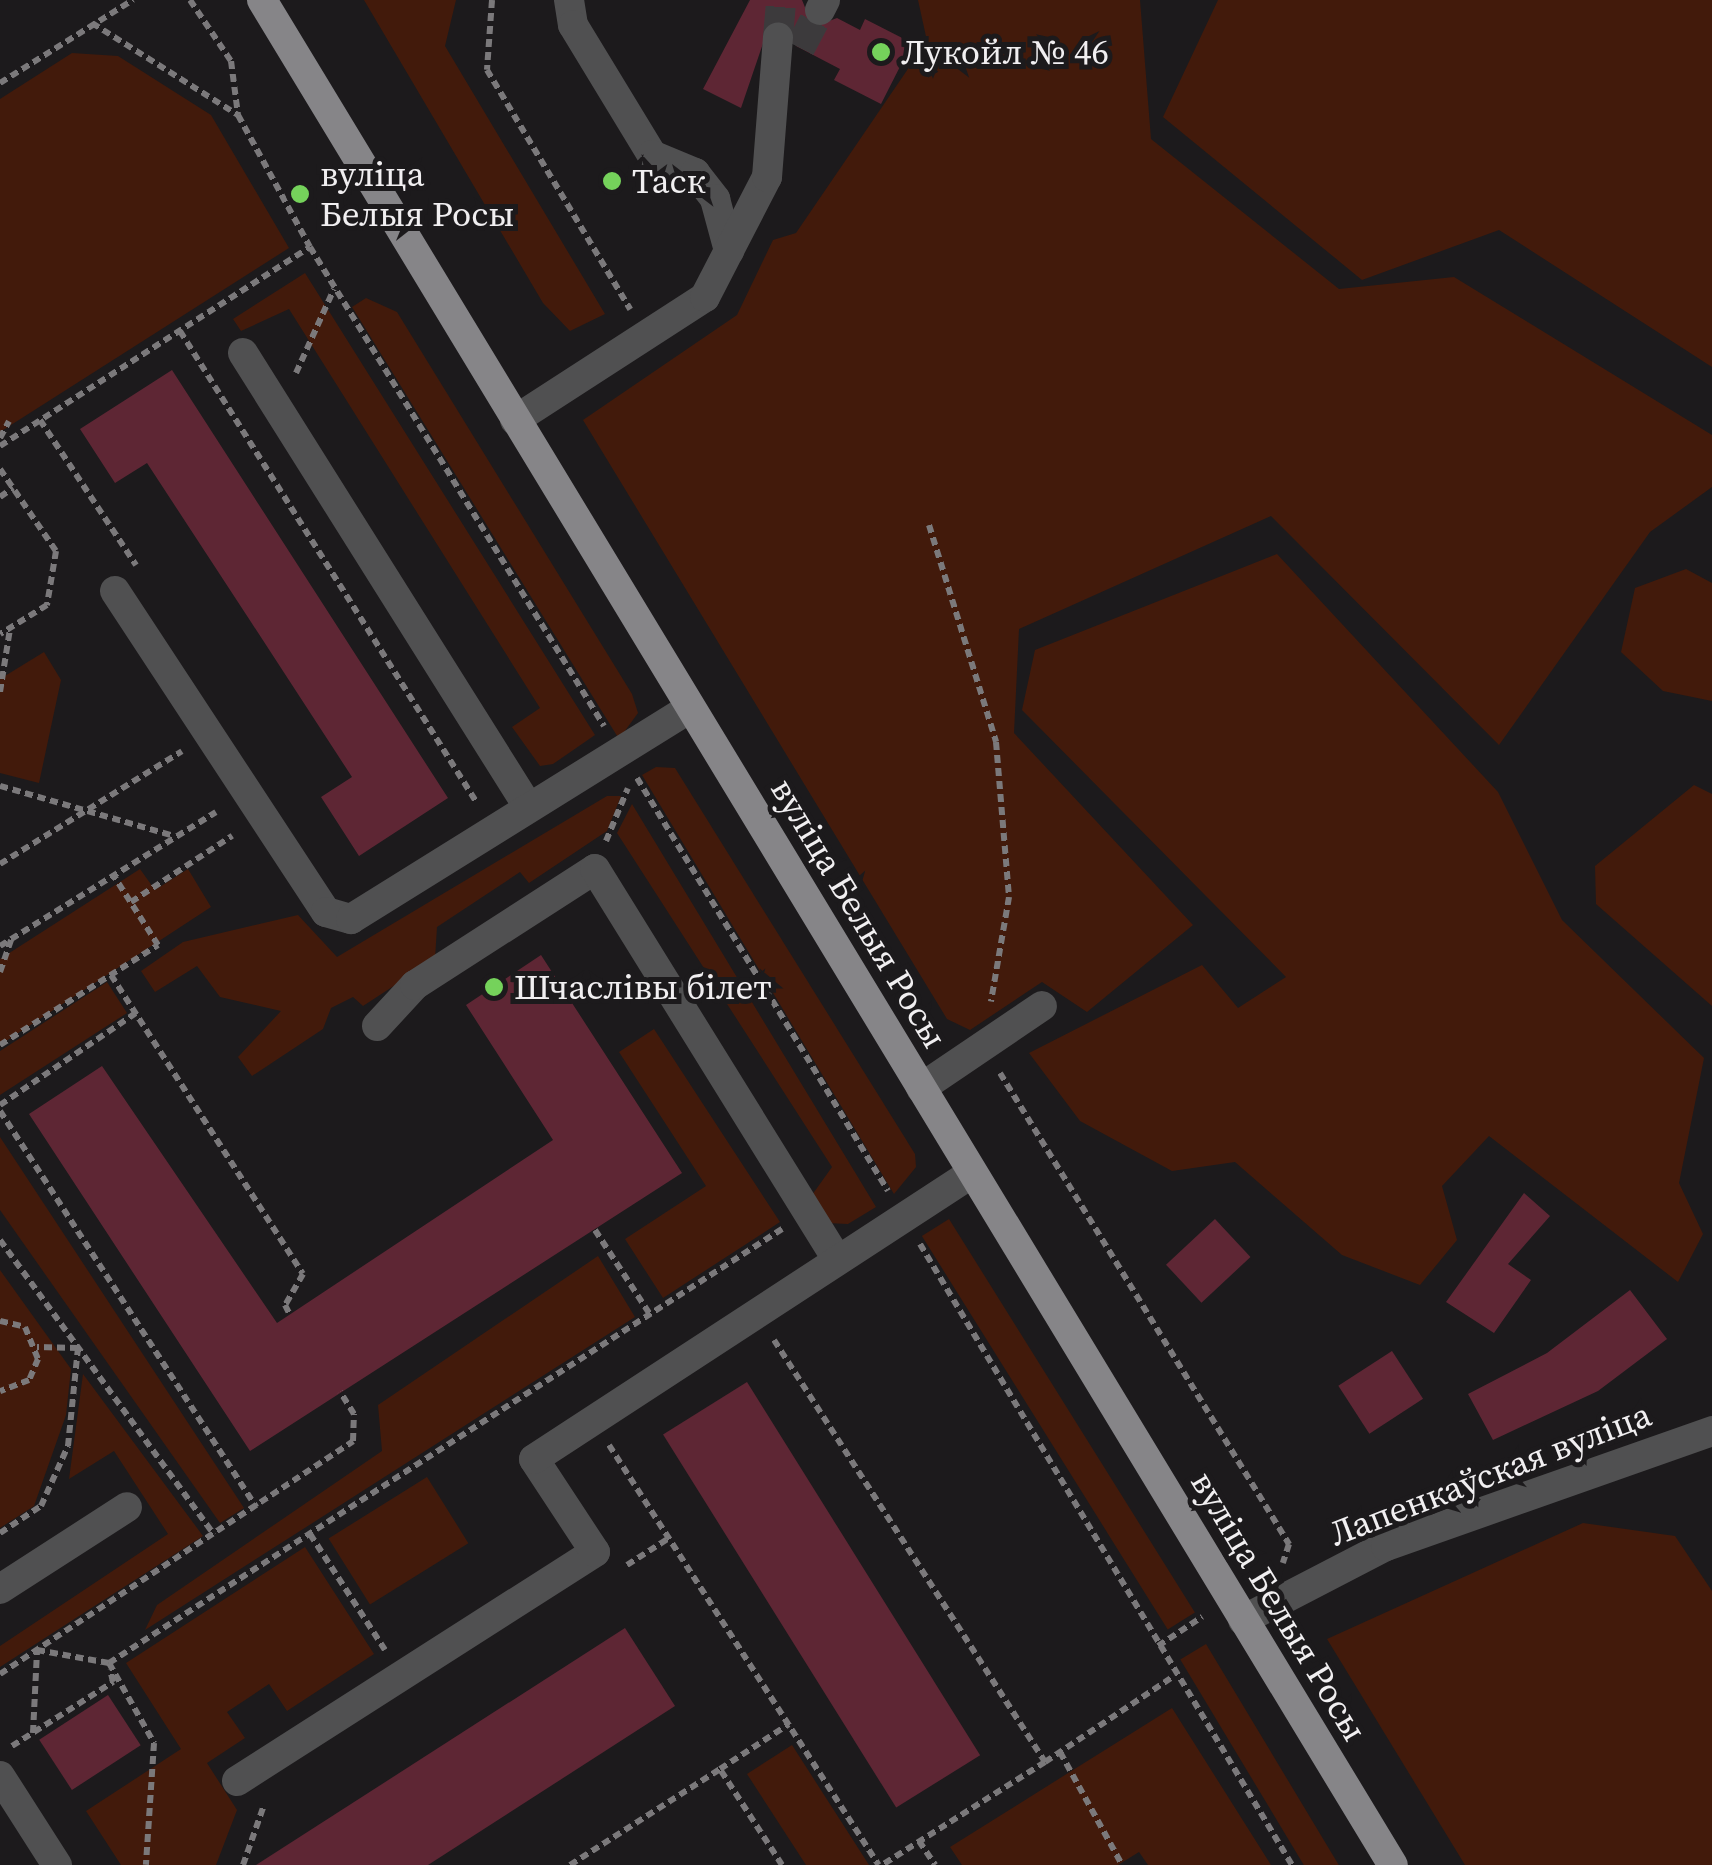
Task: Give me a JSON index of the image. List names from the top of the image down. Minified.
{"streets":{"main road":["вуліца Белыя Росы"],"street":["Лапенкаўская вуліца"]},"crossings":[["вуліца Белыя Росы","Лапенкаўская вуліца"]],"places":["Лукойл № 46","Таск","вуліца Белыя Росы","Шчаслівы білет"]}
